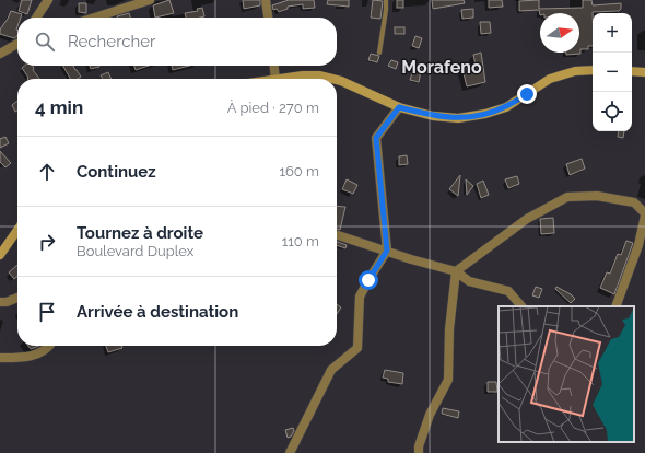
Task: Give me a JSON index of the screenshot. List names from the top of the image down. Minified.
{"districts":["Morafeno"],"north":"right","page":{"map_buttons":["+","−"],"search":"Rechercher","heading":["4 min","À pied · 270 m"],"list":[["Continuez","160 m"],["Tournez à droite","Boulevard Duplex","110 m"],"Arrivée à destination"]}}
